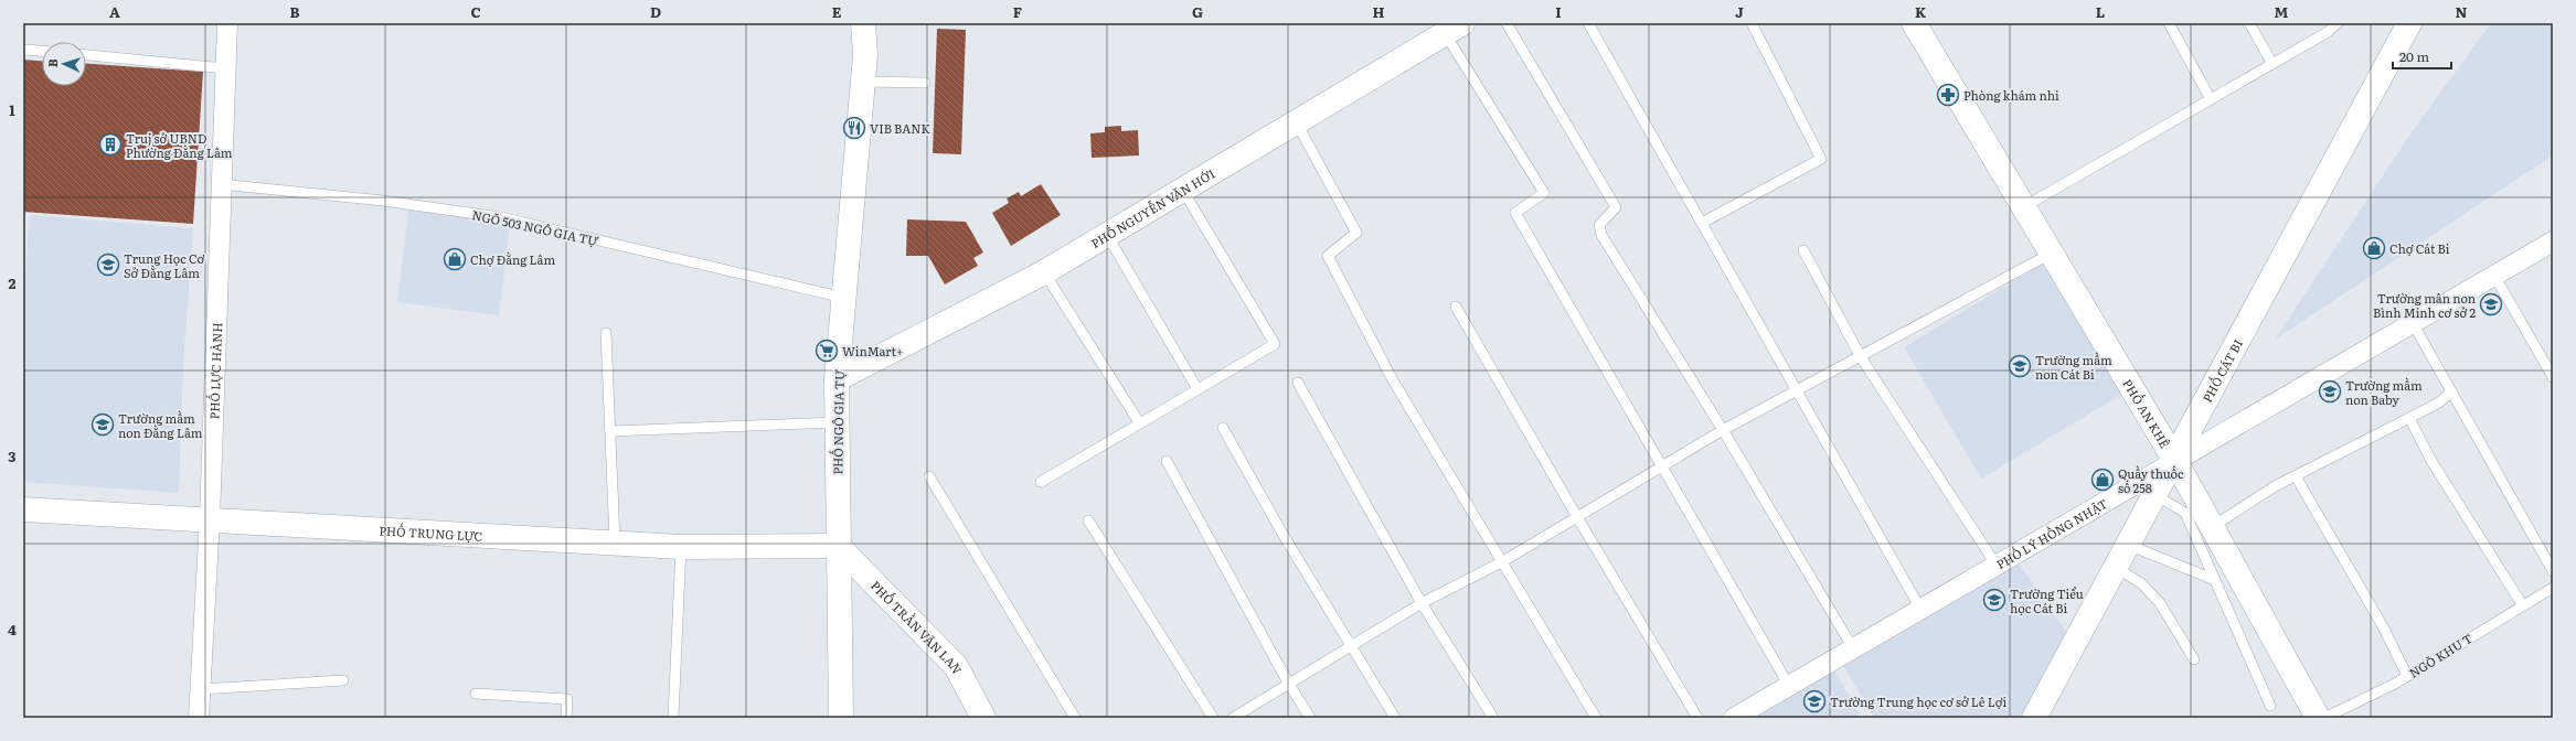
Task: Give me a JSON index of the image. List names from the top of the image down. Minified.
{"streets":{"street":["PHỐ NGUYỄN VĂN HỚI","PHỐ LỰC HÀNH","PHỐ CÁT BI","PHỐ AN KHÊ","PHỐ NGÔ GIA TỰ","PHỐ TRUNG LỰC","PHỐ LÝ HỒNG NHẬT","PHỐ TRẦN VĂN LAN"],"lane":["NGÕ 503 NGÔ GIA TỰ","NGÕ KHU T"]},"crossings":[["PHỐ NGUYỄN VĂN HỚI","PHỐ NGÔ GIA TỰ"],["NGÕ 503 NGÔ GIA TỰ","PHỐ LỰC HÀNH"],["NGÕ 503 NGÔ GIA TỰ","PHỐ NGÔ GIA TỰ"],["PHỐ LỰC HÀNH","PHỐ TRUNG LỰC"],["PHỐ CÁT BI","PHỐ AN KHÊ"],["PHỐ CÁT BI","PHỐ LÝ HỒNG NHẬT"],["PHỐ AN KHÊ","PHỐ LÝ HỒNG NHẬT"],["PHỐ NGÔ GIA TỰ","PHỐ TRUNG LỰC"],["PHỐ NGÔ GIA TỰ","PHỐ TRẦN VĂN LAN"],["PHỐ TRUNG LỰC","PHỐ TRẦN VĂN LAN"]],"places":{"pharmacy":["Phòng khám nhi"],"restaurant":["VIB BANK"],"building":["Truj sở UBND Phường Đằng Lâm"],"shop":["Chợ Cát Bi","Chợ Đằng Lâm","Quầy thuốc số 258"],"school or university":["Trung Học Cơ Sở Đằng Lâm","Trường mân non Bình Minh cơ sở 2","Trường mầm non Cát Bi","Trường mầm non Baby","Trường mầm non Đằng Lâm","Trường Tiểu học Cát Bi","Trường Trung học cơ sở Lê Lợi"],"supermarket":["WinMart+"]},"scale_bar":"20 m","north":"left","grid":{"columns":["A","B","C","D","E","F","G","H","I","J","K","L","M","N"],"rows":["1","2","3","4"]}}
